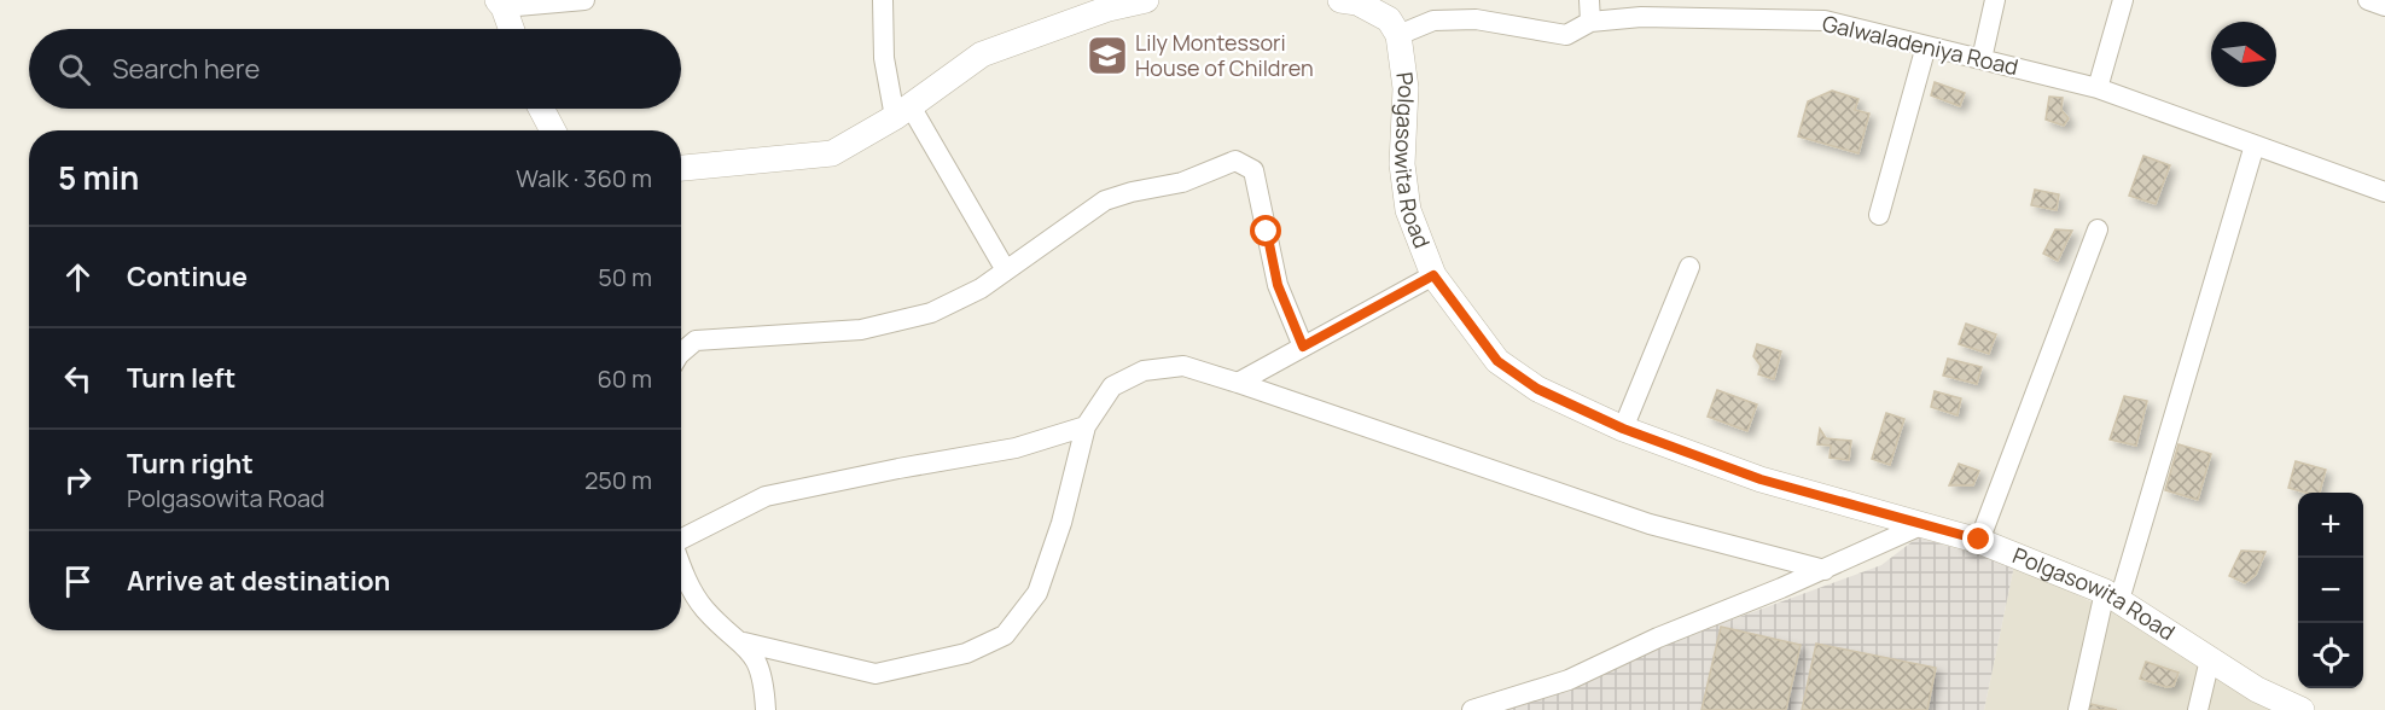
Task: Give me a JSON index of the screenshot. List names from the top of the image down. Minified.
{"streets":{"street":["Galwaladeniya Road","Polgasowita Road"]},"crossings":[["Galwaladeniya Road","Polgasowita Road"]],"places":{"school or university":["Lily Montessori House of Children"]},"north":"right","page":{"search":"Search here","heading":["5 min","Walk · 360 m"],"list":[["Continue","50 m"],["Turn left","60 m"],["Turn right","Polgasowita Road","250 m"],"Arrive at destination"],"map_buttons":["+","−"]}}
